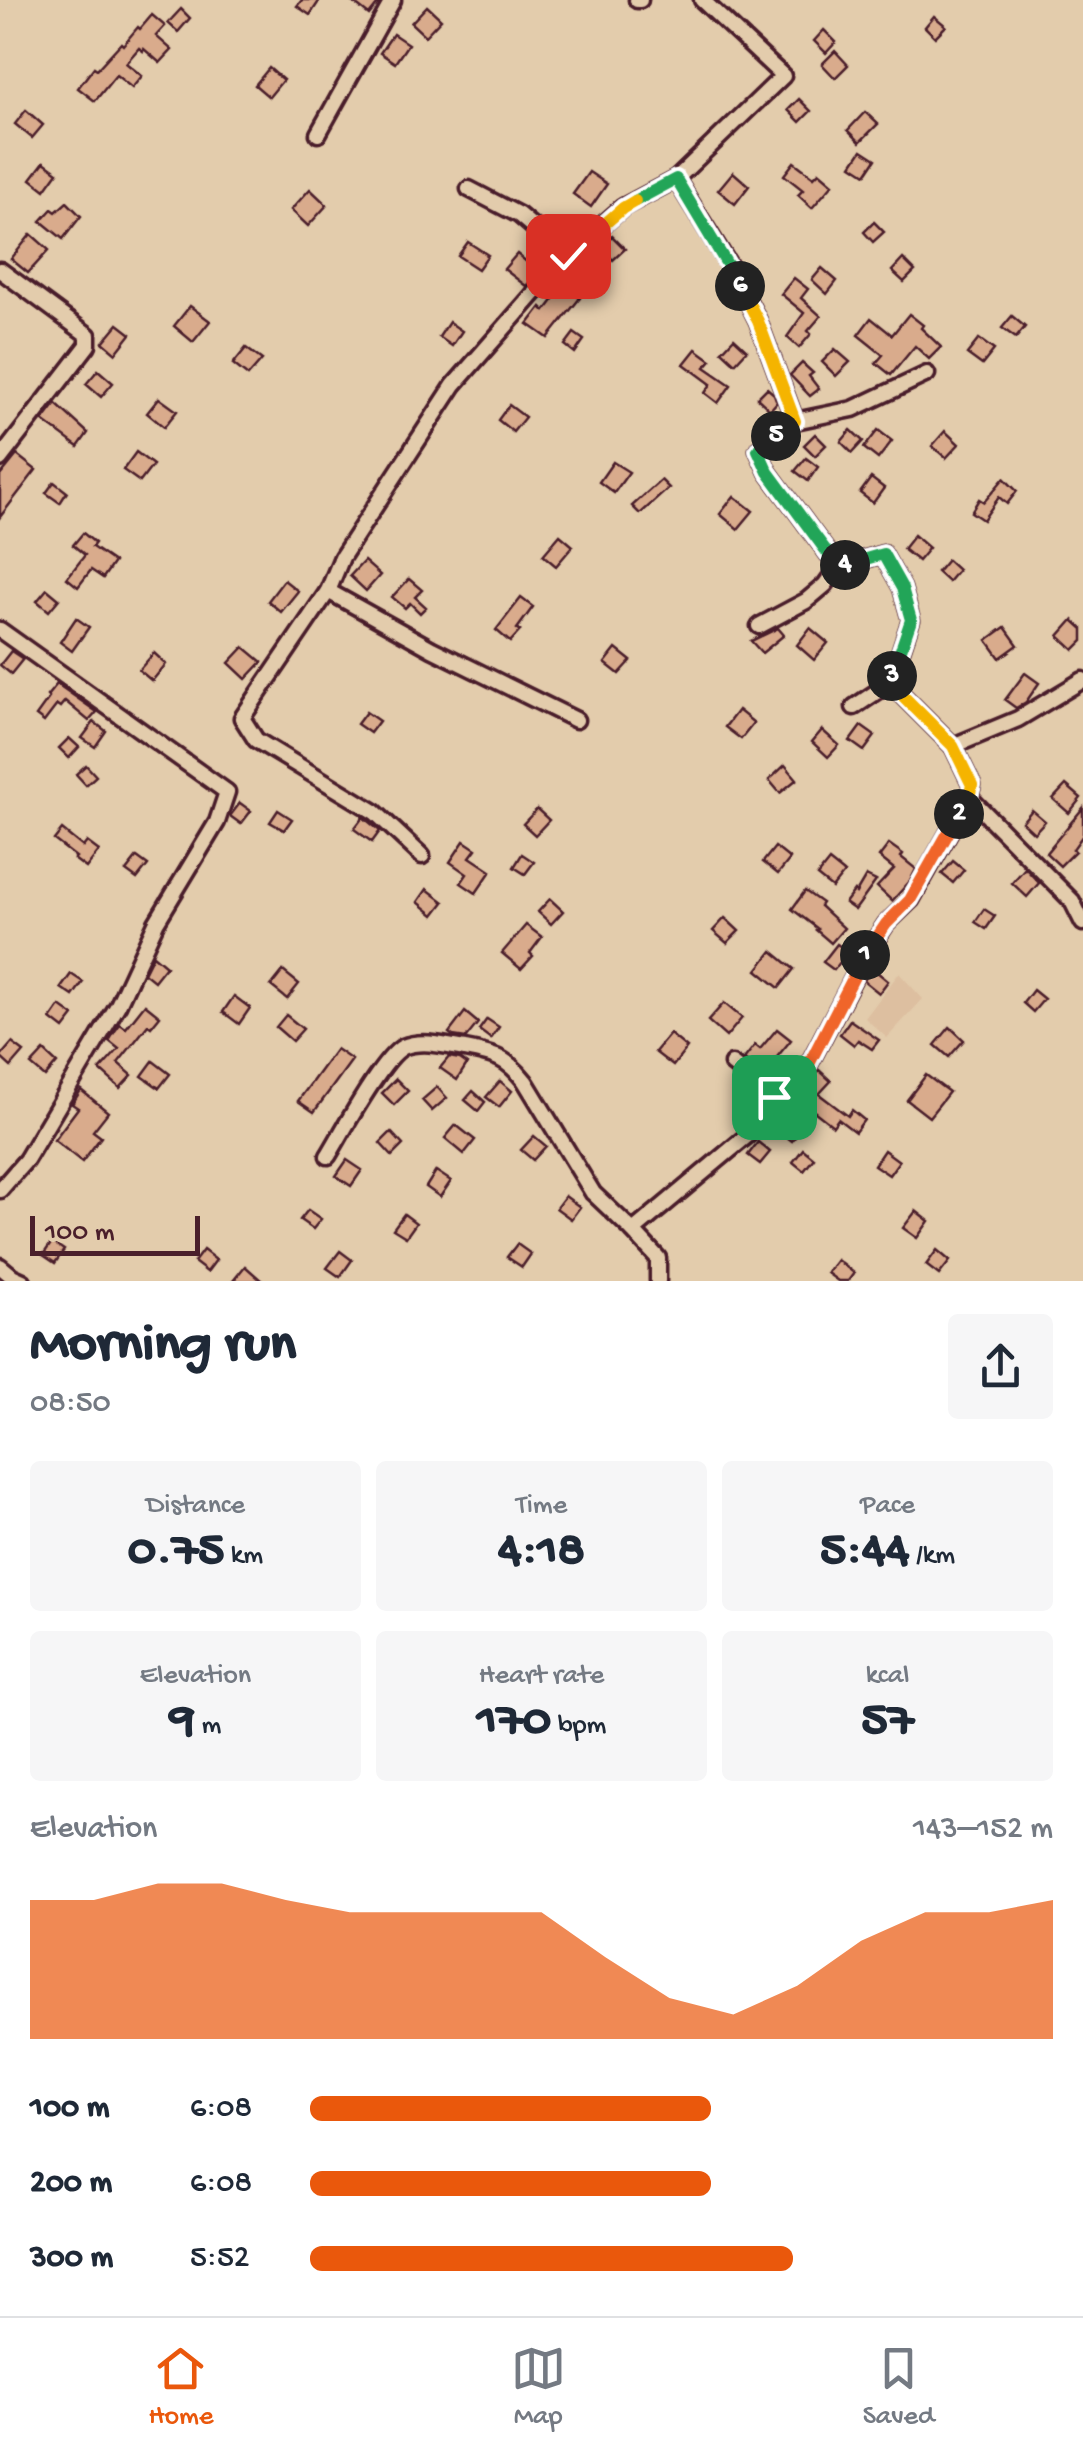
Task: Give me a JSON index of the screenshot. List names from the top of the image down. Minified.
{"scale_bar":"100 m","page":{"pins":["6","5","4","3","2","1"],"scale":"100 m","heading":["Morning run","08:50"],"stats":[["Distance","0.75 km"],["Time","4:18"],["Pace","5:44 /km"],["Elevation","9 m"],["Heart rate","170 bpm"],["kcal","57"]],"chart":["Elevation","143–152 m"],"list":[{"name":"100 m","note":"6:08"},{"name":"200 m","note":"6:08"},{"name":"300 m","note":"5:52"}],"tabs":["Home","Map","Saved"]}}
